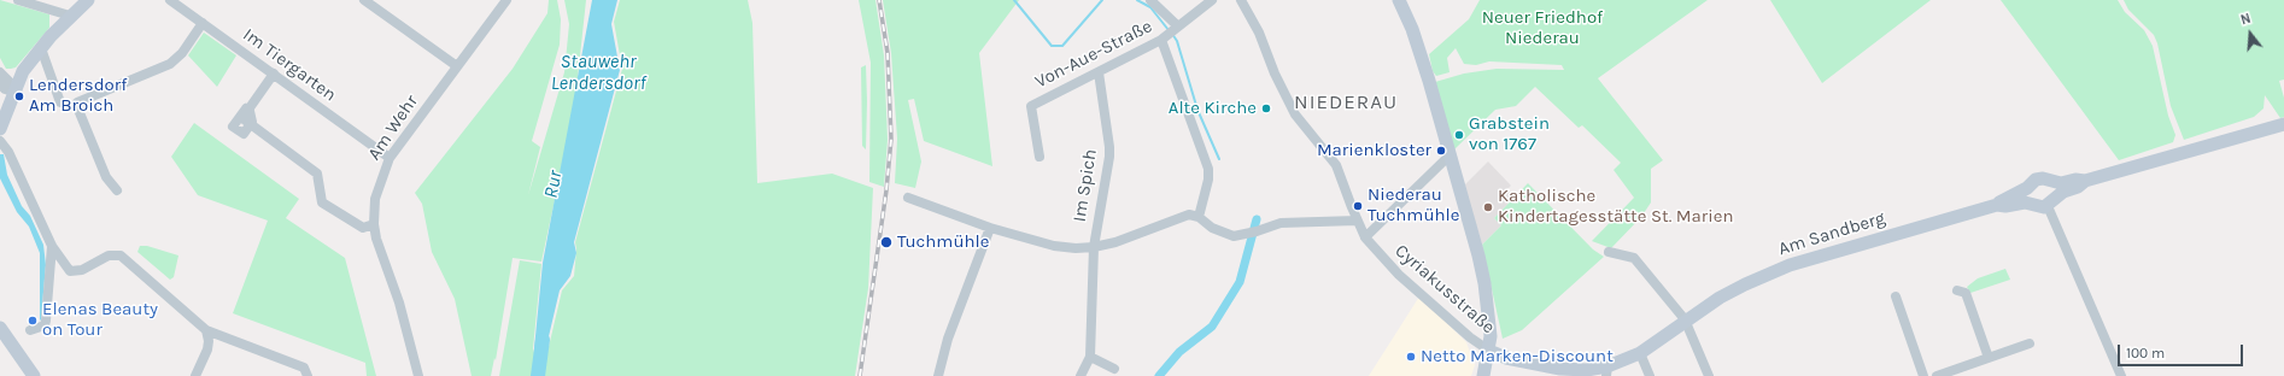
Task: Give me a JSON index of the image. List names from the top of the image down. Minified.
{"streets":{"main road":["Am Sandberg"],"street":["Von-Aue-Straße","Im Tiergarten","Am Wehr","Im Spich","Cyriakusstraße"]},"crossings":[["Von-Aue-Straße","Im Spich"],["Im Tiergarten","Am Wehr"],["Am Sandberg","Cyriakusstraße"]],"districts":["NIEDERAU"],"water":["Stauwehr Lendersdorf","Rur"],"parks":["Neuer Friedhof Niederau"],"places":["Lendersdorf Am Broich","Alte Kirche","Grabstein von 1767","Marienkloster","Niederau Tuchmühle","Katholische Kindertagesstätte St. Marien","Tuchmühle","Elenas Beauty on Tour","Netto Marken-Discount"],"scale_bar":"100 m","north":"top"}
